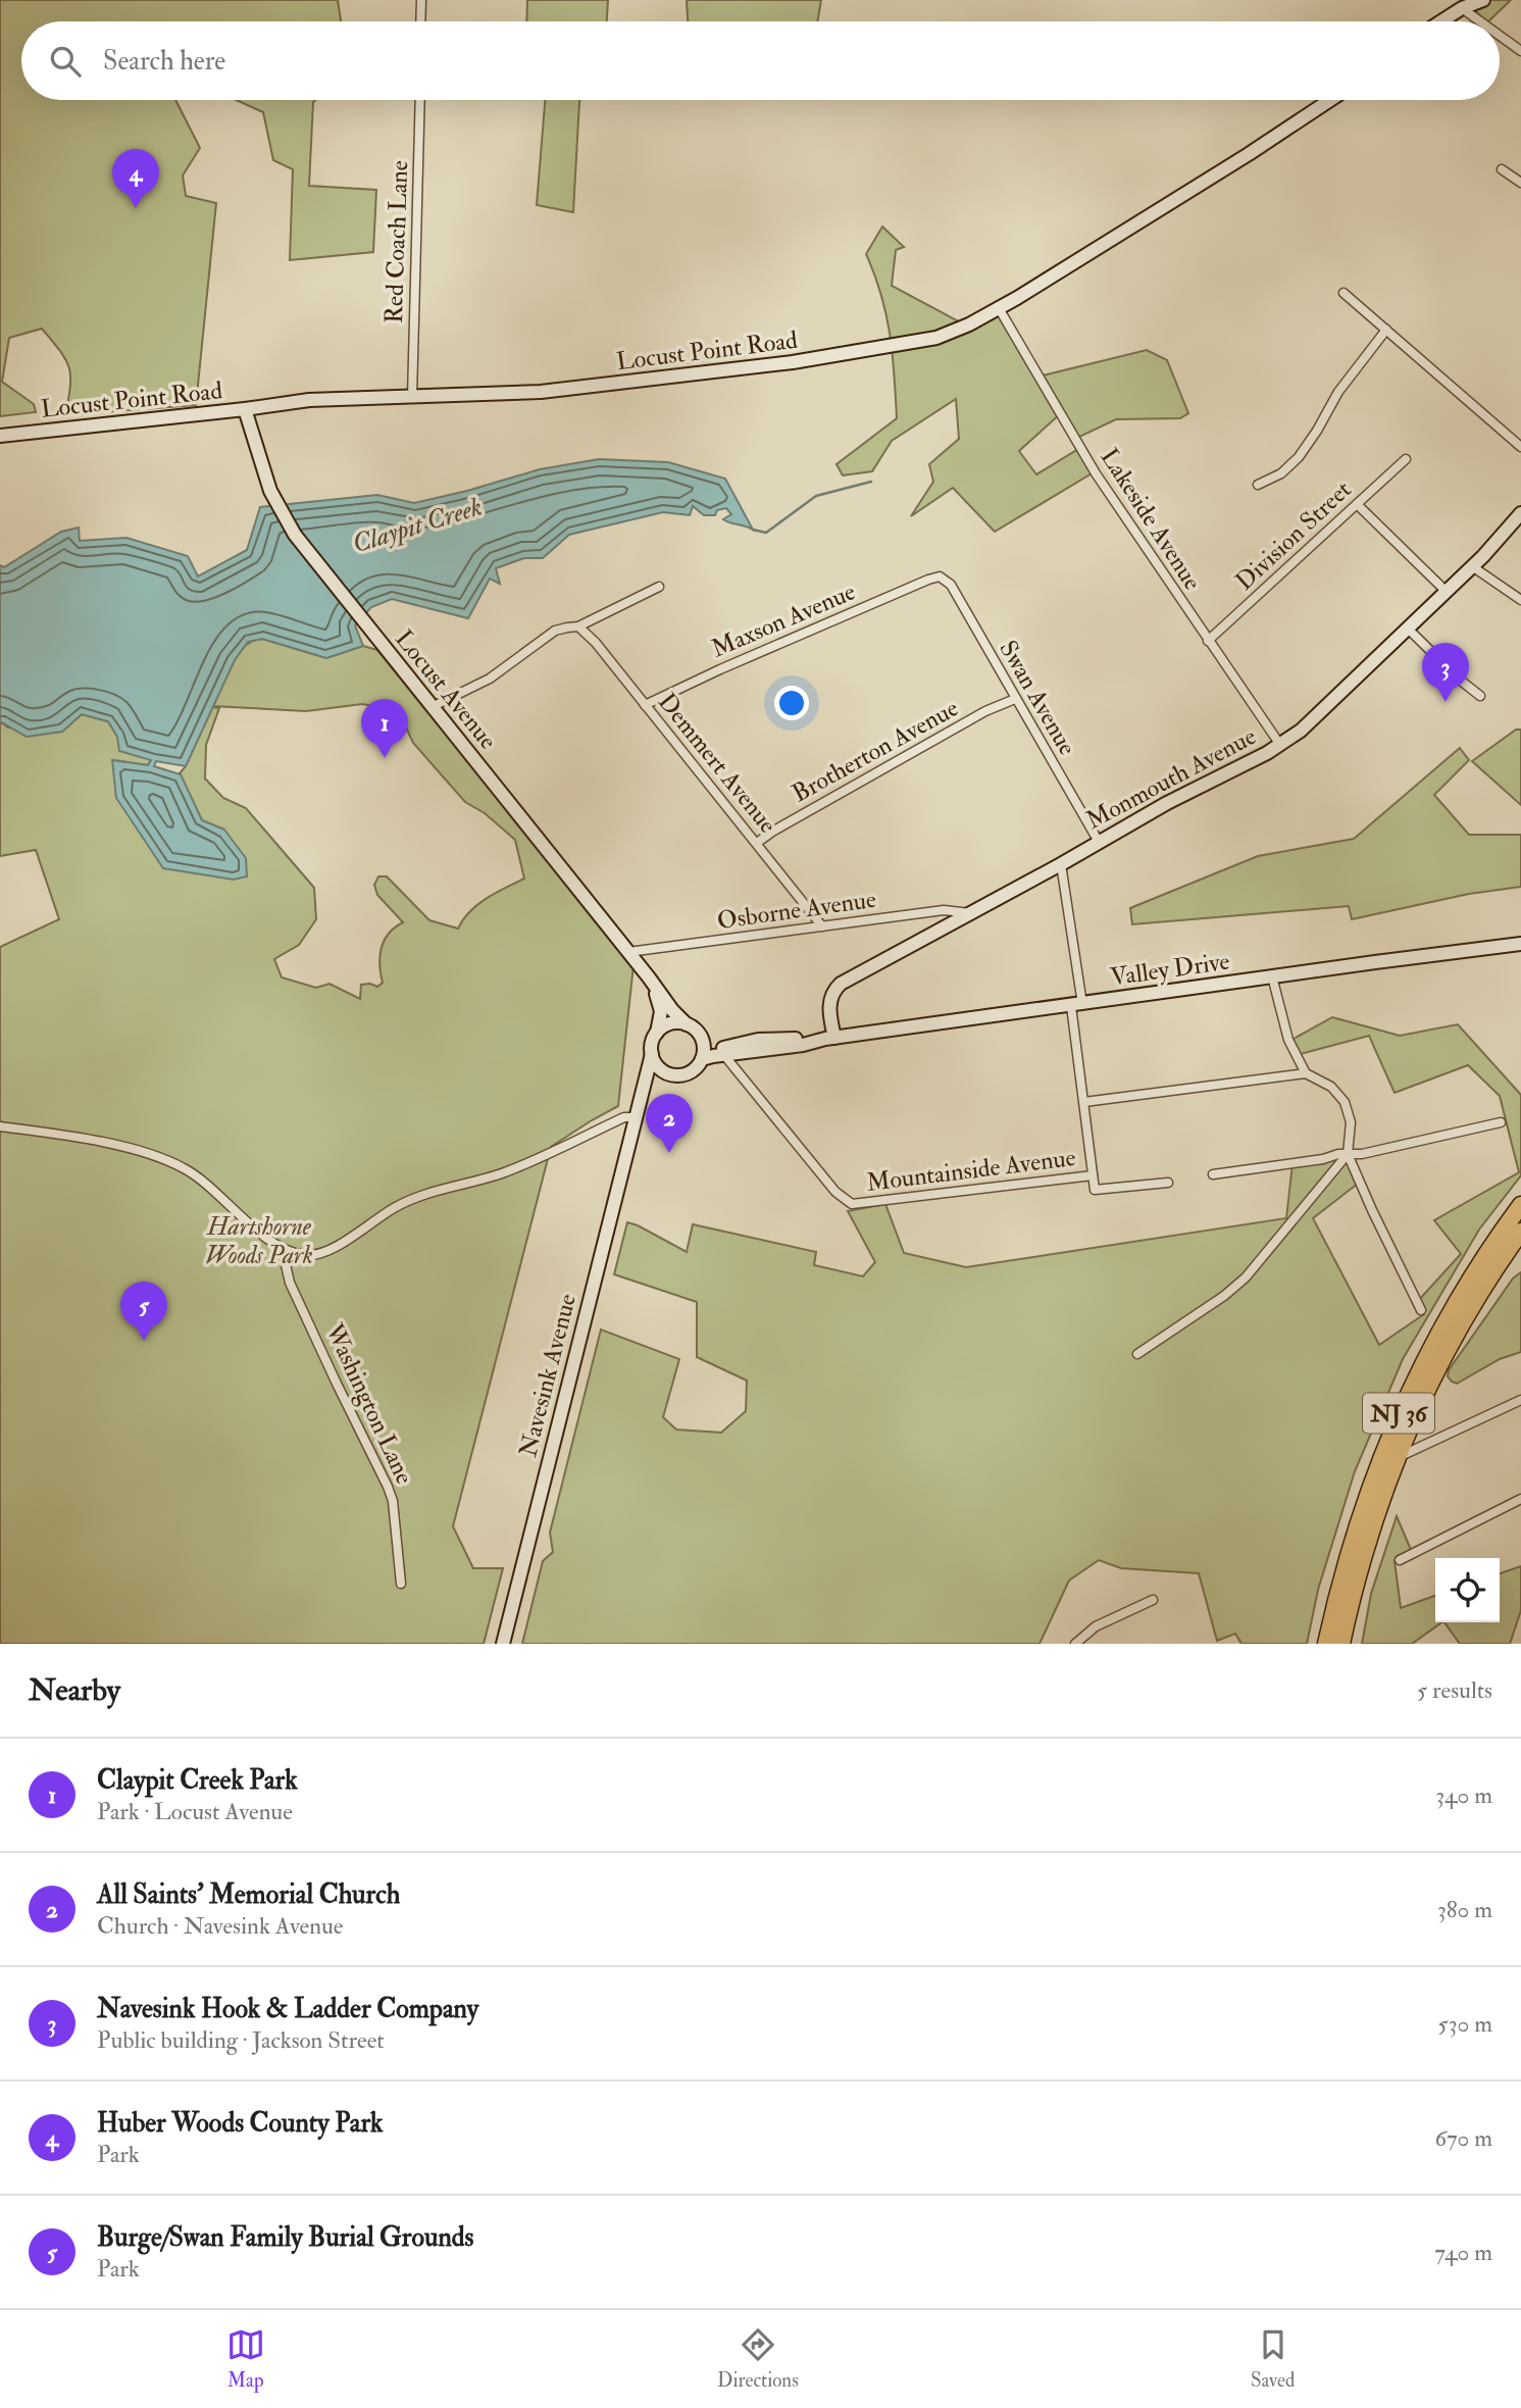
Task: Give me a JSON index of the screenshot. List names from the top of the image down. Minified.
{"streets":{"highway":["NJ 36"],"street":["Red Coach Lane","Locust Point Road","Lakeside Avenue","Division Street","Maxson Avenue","Locust Avenue","Swan Avenue","Brotherton Avenue","Demmert Avenue","Monmouth Avenue","Osborne Avenue","Valley Drive","Mountainside Avenue","Navesink Avenue","Washington Lane"]},"crossings":[["Red Coach Lane","Locust Point Road"],["Locust Point Road","Lakeside Avenue"],["Locust Point Road","Locust Avenue"],["Lakeside Avenue","Division Street"],["Lakeside Avenue","Monmouth Avenue"],["Maxson Avenue","Swan Avenue"],["Maxson Avenue","Demmert Avenue"],["Locust Avenue","Osborne Avenue"],["Locust Avenue","Valley Drive"],["Locust Avenue","Navesink Avenue"],["Swan Avenue","Brotherton Avenue"],["Swan Avenue","Monmouth Avenue"],["Brotherton Avenue","Demmert Avenue"],["Demmert Avenue","Osborne Avenue"],["Monmouth Avenue","Osborne Avenue"],["Monmouth Avenue","Valley Drive"],["Valley Drive","Mountainside Avenue"],["Valley Drive","Navesink Avenue"]],"water":["Claypit Creek"],"parks":["Hartshorne Woods Park"],"page":{"search":"Search here","pins":["4","3","1","2","5"],"heading":["Nearby","5 results"],"list":[{"mark":"1","name":"Claypit Creek Park","note":"Park · Locust Avenue","value":"340 m"},{"mark":"2","name":"All Saints' Memorial Church","note":"Church · Navesink Avenue","value":"380 m"},{"mark":"3","name":"Navesink Hook & Ladder Company","note":"Public building · Jackson Street","value":"530 m"},{"mark":"4","name":"Huber Woods County Park","note":"Park","value":"670 m"},{"mark":"5","name":"Burge/Swan Family Burial Grounds","note":"Park","value":"740 m"}],"nav":["Map","Directions","Saved"]}}
